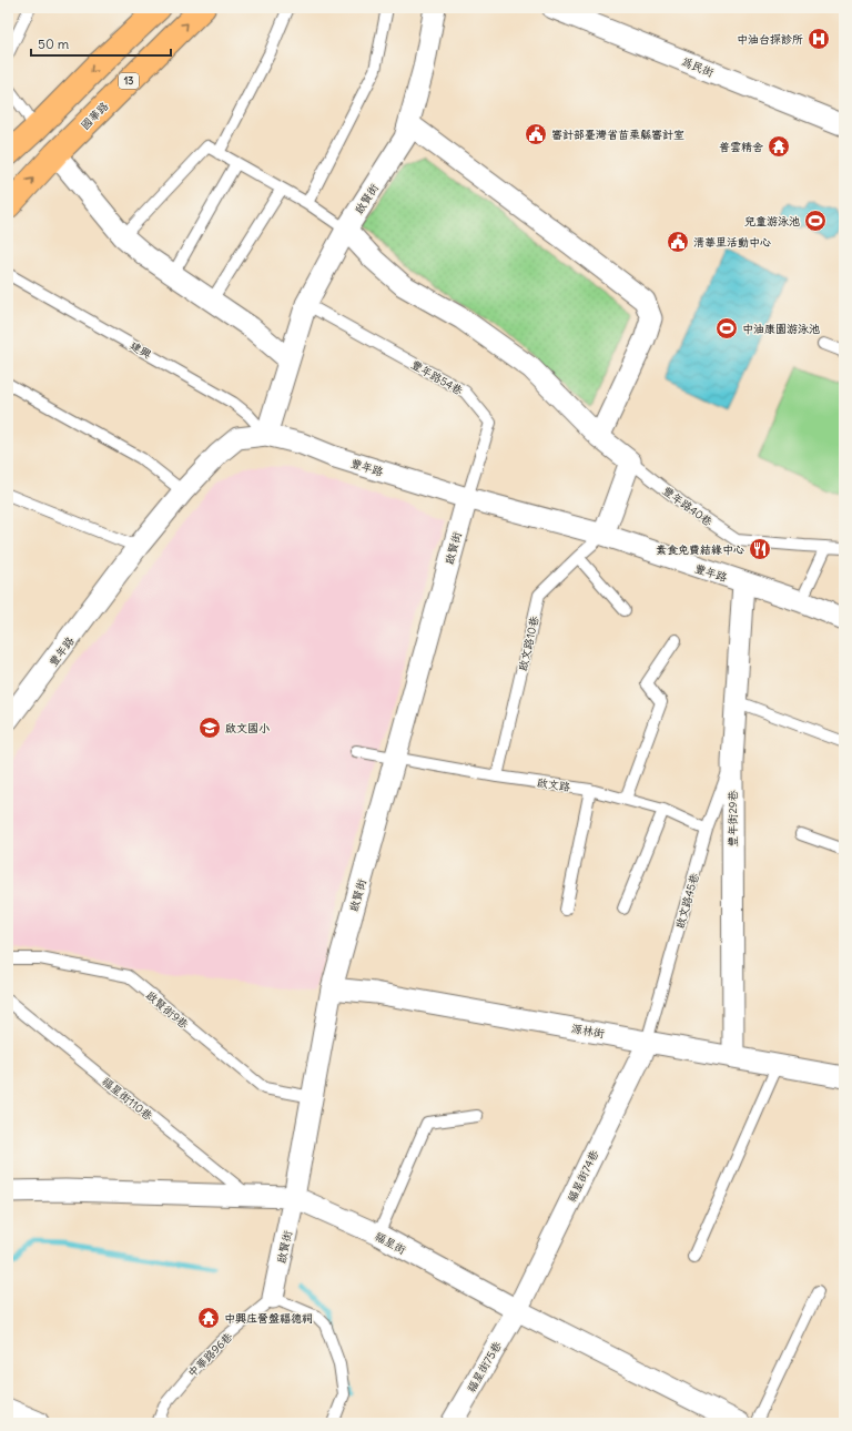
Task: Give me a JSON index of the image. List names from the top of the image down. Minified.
{"streets":{"main road":["13","國華路"],"street":["為民街","啟賢街","豐年路","豐年街29巷","源林街","福星街74巷","福星街","福星街75巷"],"lane":["建興","豐年路54巷","豐年路40巷","啟文路10巷","啟文路","啟文路45巷","啟賢街9巷","福星街110巷","中華路96巷"]},"crossings":[["啟賢街","建興"],["啟賢街","豐年路54巷"],["啟賢街","豐年路"],["啟賢街","啟文路"],["啟賢街","啟賢街9巷"],["啟賢街","源林街"],["啟賢街","福星街"],["啟賢街","中華路96巷"],["建興","豐年路"],["豐年路54巷","豐年路"],["豐年路","啟文路10巷"],["豐年路","豐年街29巷"],["啟文路10巷","啟文路"],["啟文路","啟文路45巷"],["豐年街29巷","啟文路45巷"],["豐年街29巷","源林街"],["啟文路45巷","源林街"],["啟文路45巷","福星街74巷"],["源林街","福星街74巷"],["福星街110巷","福星街"],["福星街74巷","福星街"],["福星街74巷","福星街75巷"],["福星街","福星街75巷"]],"places":{"hospital":["中油台探診所"],"public building":["審計部臺灣省苗栗縣審計室","清華里活動中心"],"temple":["普雲精舍","中興庒營盤福德祠"],"sports":["兒童游泳池","中油康園游泳池"],"restaurant":["素食免費結緣中心"],"school or university":["啟文國小"]},"scale_bar":"50 m"}
